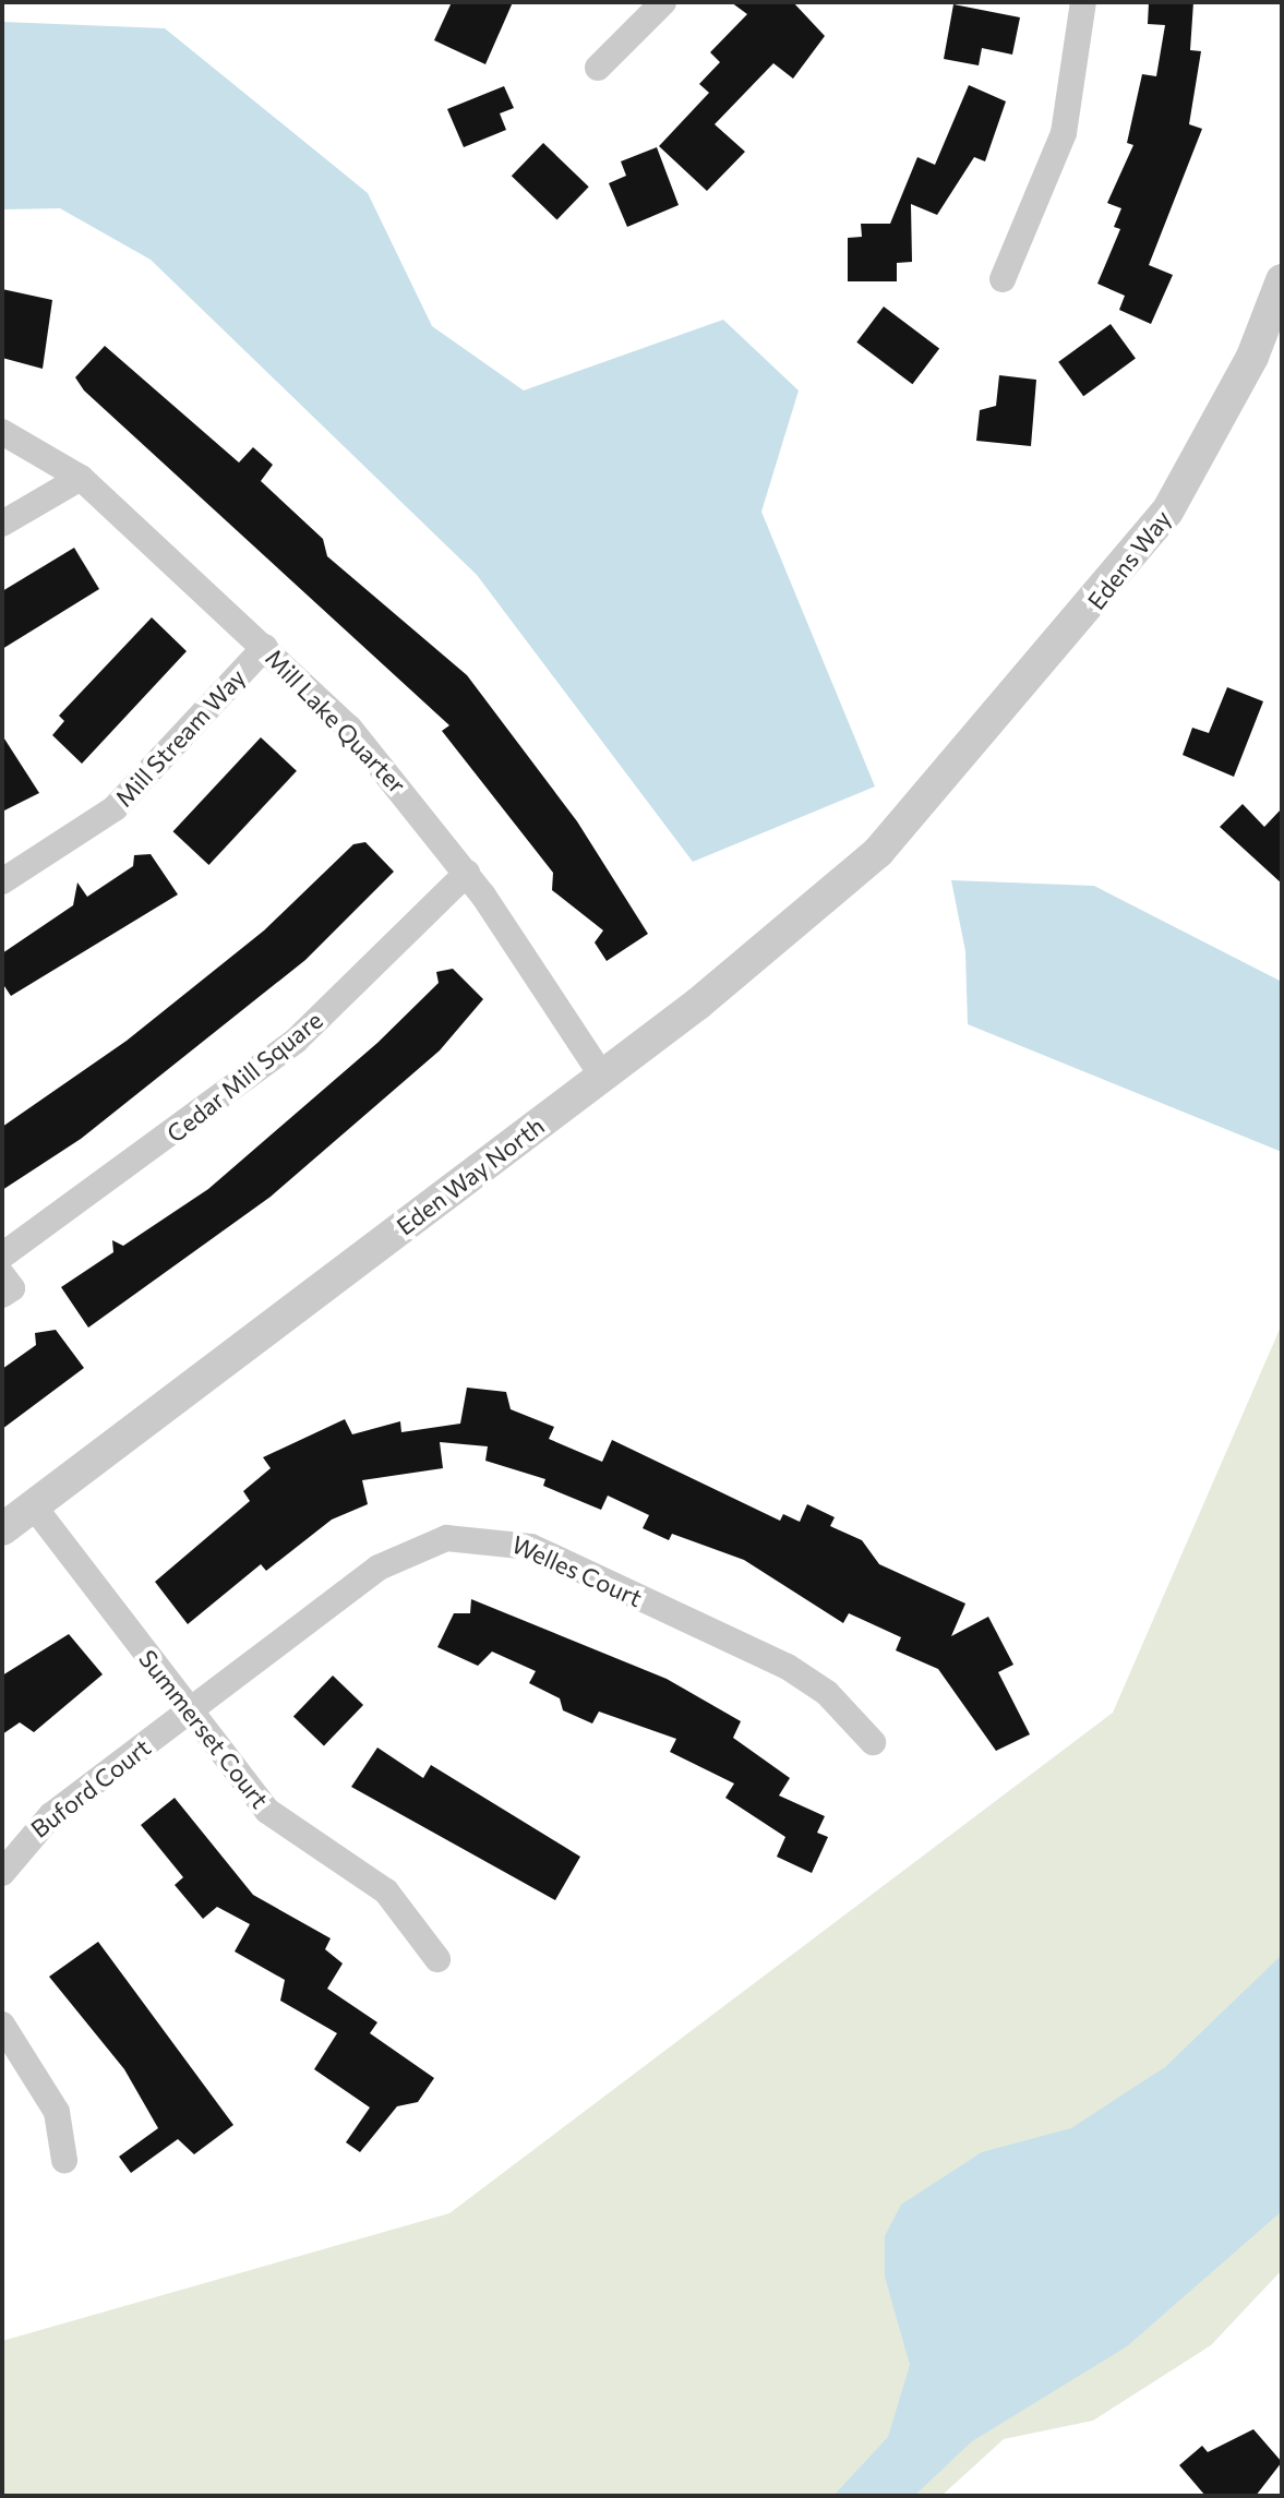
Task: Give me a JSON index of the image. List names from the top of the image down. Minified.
{"streets":{"street":["Edens Way","Mill Lake Quarter","Mill Stream Way","Cedar Mill Square","Eden Way North","Welles Court","Summerset Court","Buford Court"]},"crossings":[["Edens Way","Eden Way North"],["Mill Lake Quarter","Mill Stream Way"],["Mill Lake Quarter","Cedar Mill Square"],["Mill Lake Quarter","Eden Way North"],["Eden Way North","Summerset Court"],["Welles Court","Summerset Court"],["Welles Court","Buford Court"],["Summerset Court","Buford Court"]]}
